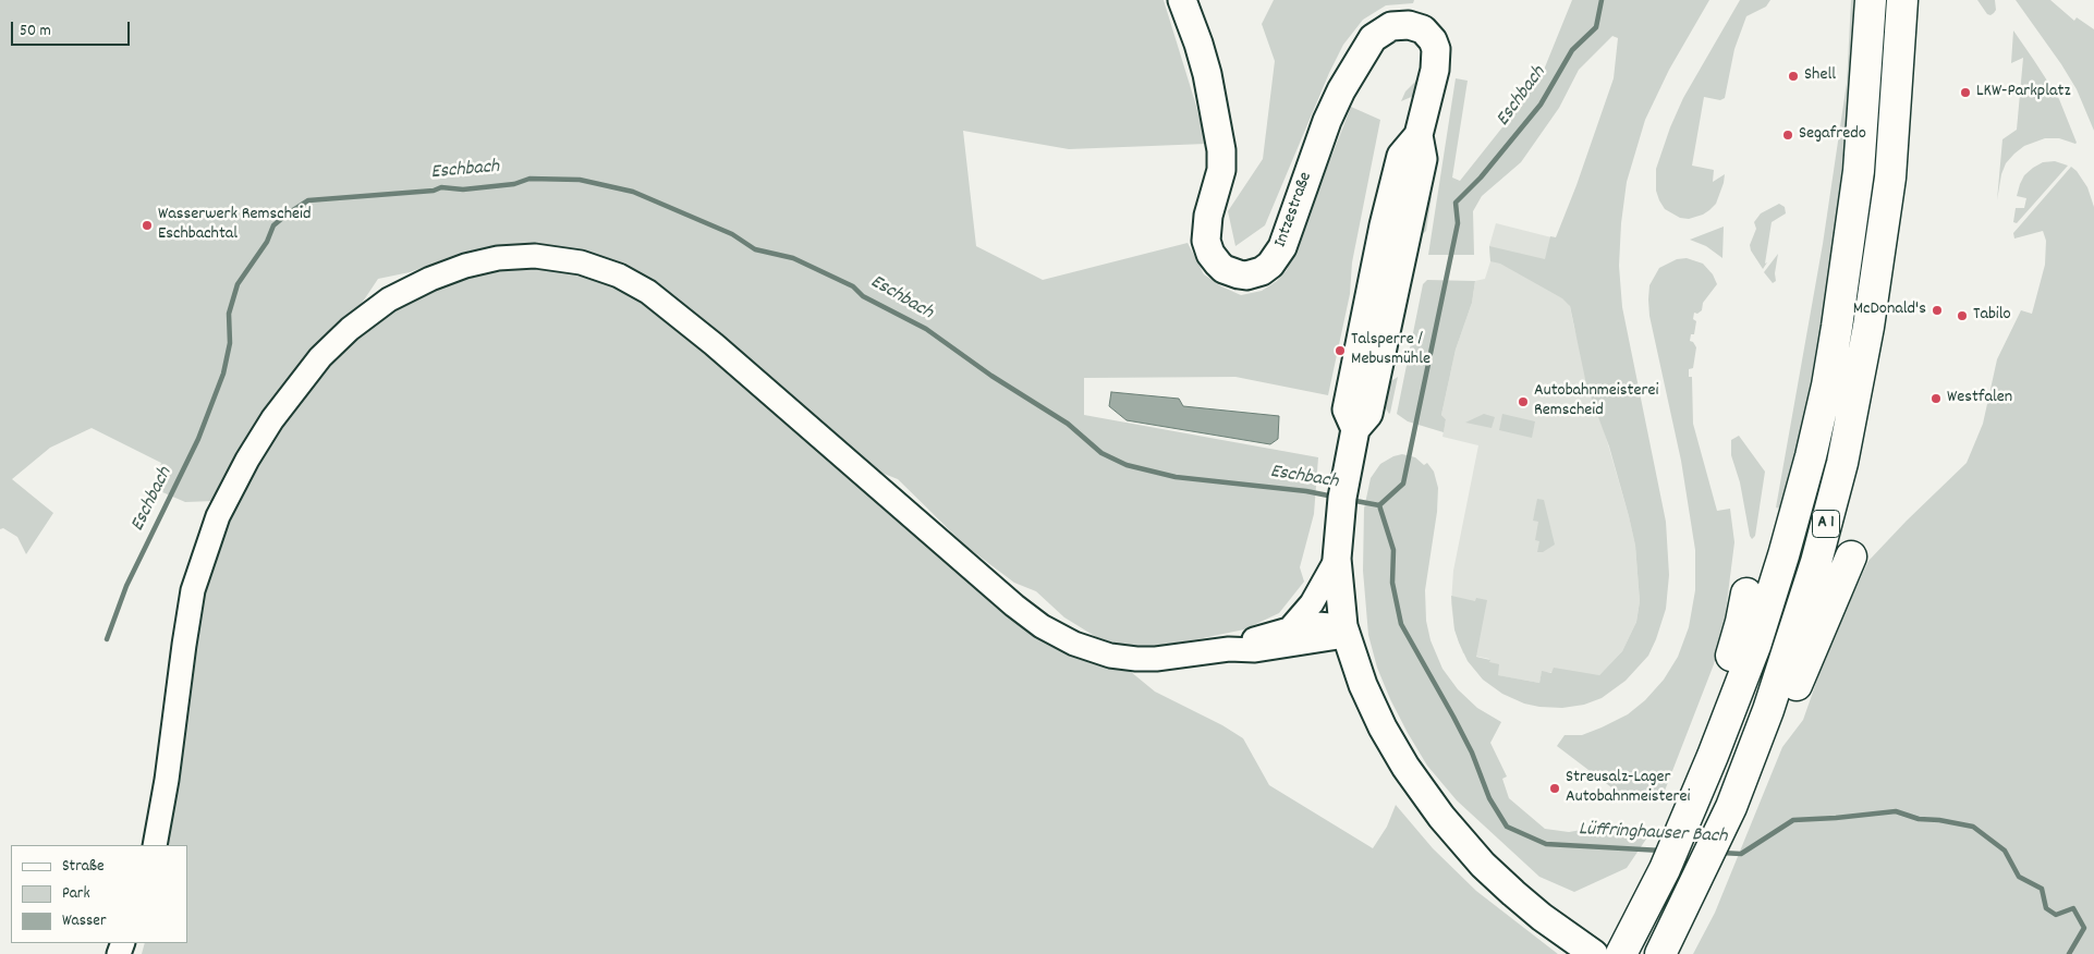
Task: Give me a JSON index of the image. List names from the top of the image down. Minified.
{"streets":{"highway":["A 1"],"main road":["Intzestraße"]},"water":["Eschbach","Lüffringhauser Bach"],"places":["Shell","LKW-Parkplatz","Segafredo","Wasserwerk Remscheid Eschbachtal","McDonald's","Tabilo","Talsperre / Mebusmühle","Westfalen","Autobahnmeisterei Remscheid","Streusalz-Lager Autobahnmeisterei"],"legend":["Straße","Park","Wasser"],"scale_bar":"50 m"}
